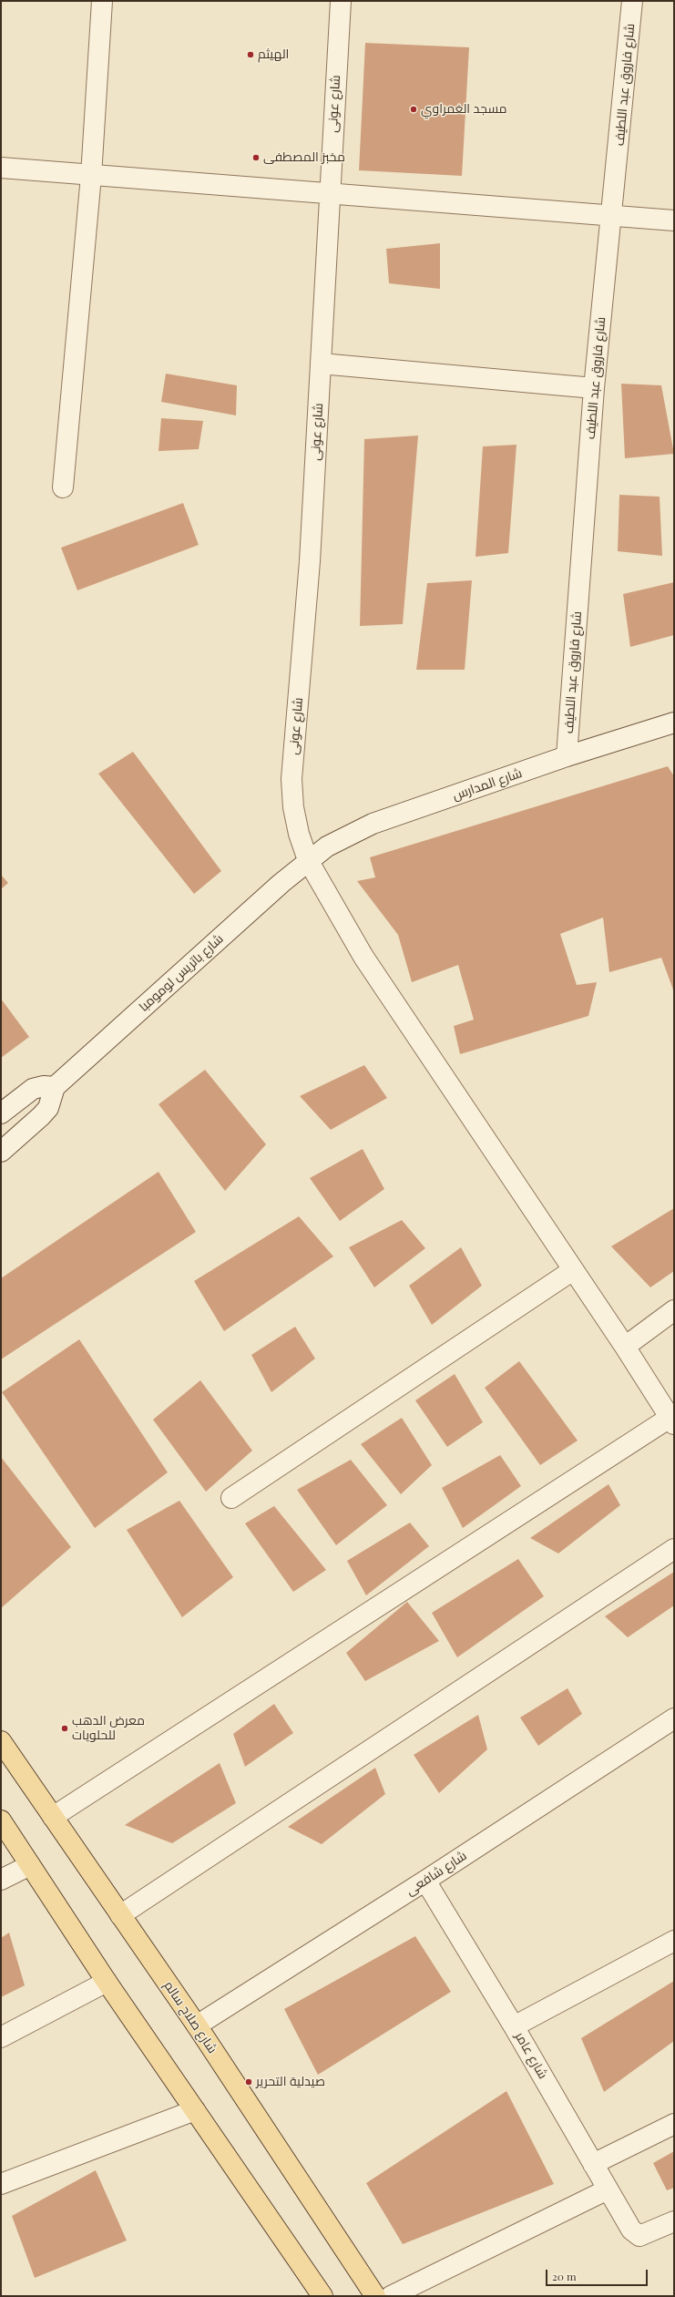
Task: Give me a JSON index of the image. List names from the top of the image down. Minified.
{"streets":{"main road":["شارع صلاح سالم"],"street":["شارع فاروق عبد اللطيف","شارع عونى","شارع المدارس","شارع باتريس لومومبا","شارع شافعى","شارع عامر"]},"crossings":[["شارع فاروق عبد اللطيف","شارع المدارس"],["شارع عونى","شارع المدارس"],["شارع عونى","شارع باتريس لومومبا"],["شارع المدارس","شارع باتريس لومومبا"],["شارع شافعى","شارع صلاح سالم"],["شارع شافعى","شارع عامر"]],"places":["الهيثم","مسجد الغمراوي","مخبز المصطفى","معرض الدهب للحلويات","صيدلية التحرير"],"scale_bar":"20 m"}
